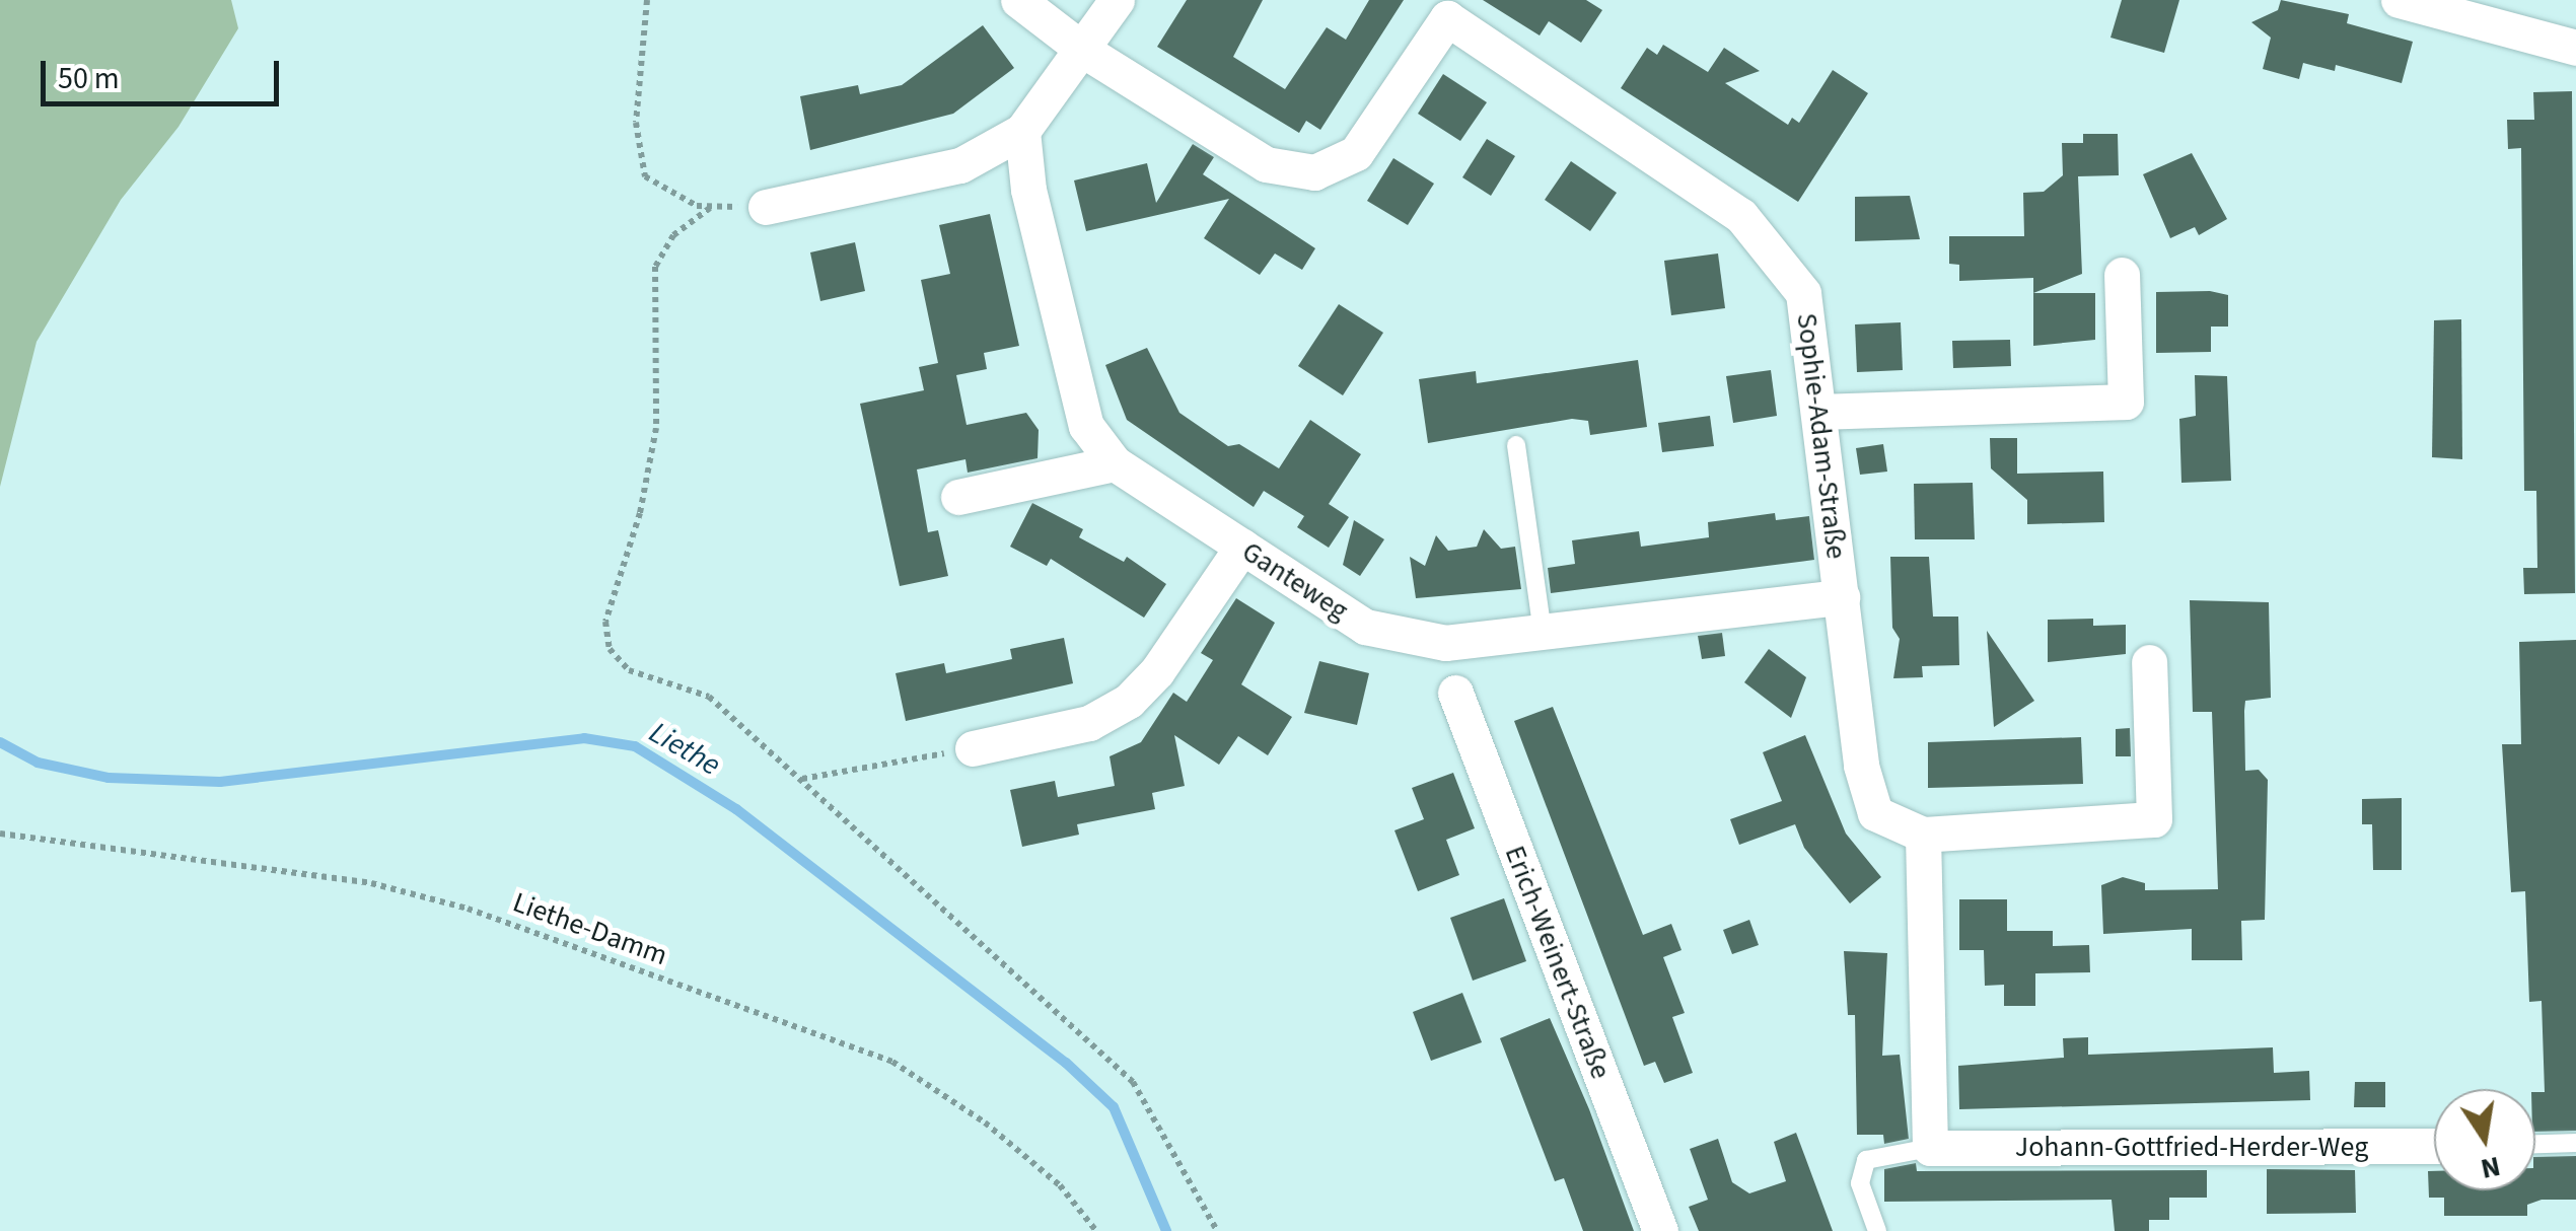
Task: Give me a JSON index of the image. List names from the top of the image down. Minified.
{"streets":{"street":["Sophie-Adam-Straße","Ganteweg","Erich-Weinert-Straße","Johann-Gottfried-Herder-Weg"],"path":["Liethe-Damm"]},"crossings":[["Sophie-Adam-Straße","Ganteweg"]],"water":["Liethe"],"scale_bar":"50 m","north":"bottom"}
